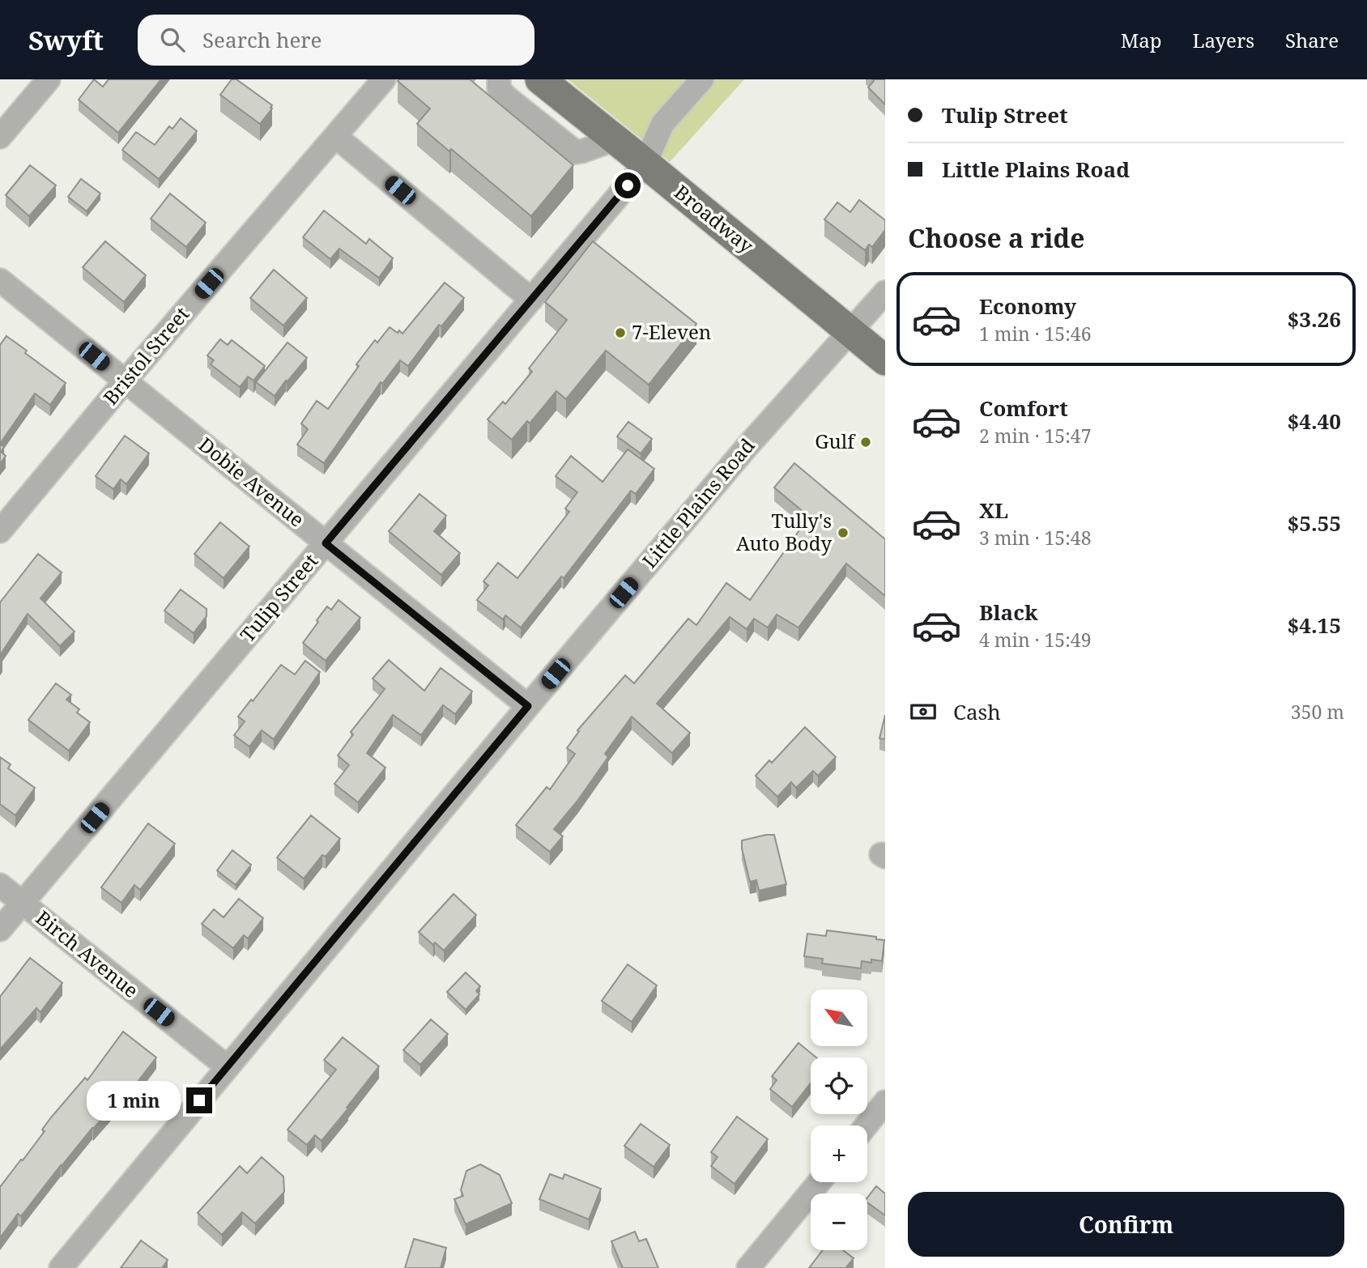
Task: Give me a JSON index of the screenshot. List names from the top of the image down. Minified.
{"streets":{"main road":["Broadway"],"street":["Bristol Street","Dobie Avenue","Little Plains Road","Tulip Street","Birch Avenue"]},"crossings":[["Broadway","Little Plains Road"],["Broadway","Tulip Street"],["Bristol Street","Dobie Avenue"],["Dobie Avenue","Little Plains Road"],["Dobie Avenue","Tulip Street"],["Little Plains Road","Birch Avenue"],["Tulip Street","Birch Avenue"]],"places":["7-Eleven","Gulf","Tully's Auto Body"],"north":"top left","page":{"header":"Swyft","search":"Search here","nav":["Map","Layers","Share"],"banner":["Tulip Street","Little Plains Road"],"heading":"Choose a ride","list":[{"name":"Economy","note":"1 min · 15:46","value":"$3.26"},{"name":"Comfort","note":"2 min · 15:47","value":"$4.40"},{"name":"XL","note":"3 min · 15:48","value":"$5.55"},{"name":"Black","note":"4 min · 15:49","value":"$4.15"}],"pay":["Cash","350 m"],"map_buttons":["+","−"],"bubble":"1 min","buttons":"Confirm"}}
